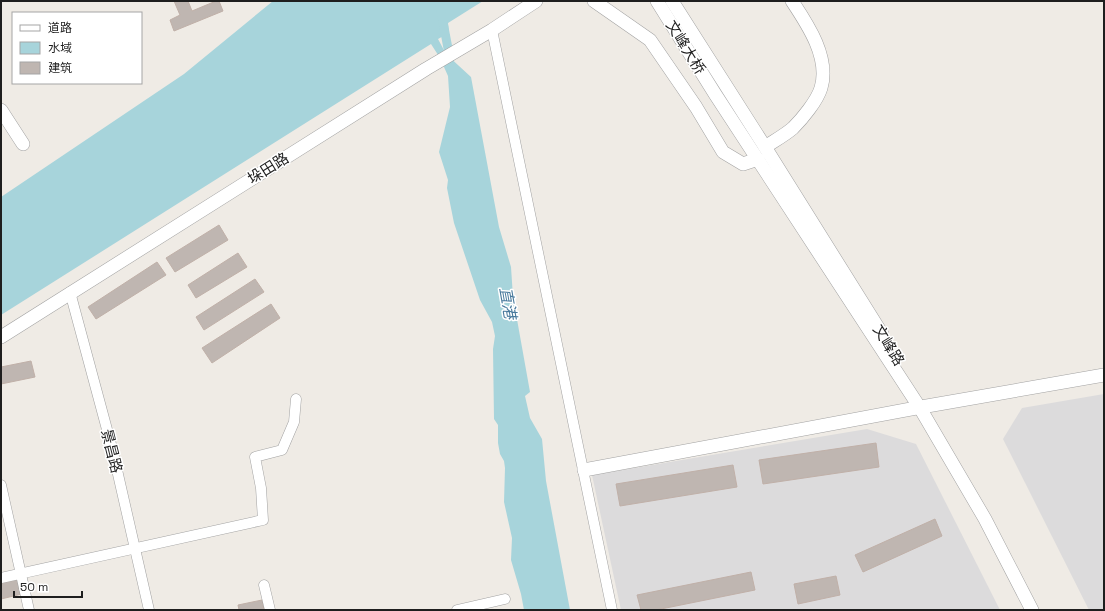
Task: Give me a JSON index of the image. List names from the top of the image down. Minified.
{"streets":{"street":["文峰大桥","垛田路","文峰路","景昌路"]},"crossings":[["文峰大桥","文峰路"],["垛田路","景昌路"]],"water":["直港"],"legend":["道路","水域","建筑"],"scale_bar":"50 m"}
